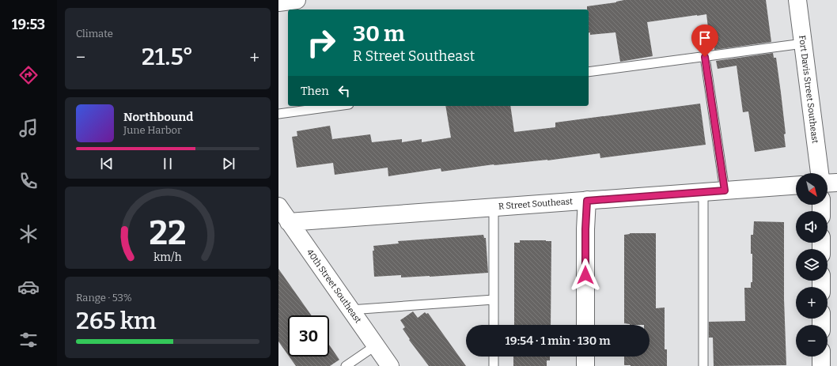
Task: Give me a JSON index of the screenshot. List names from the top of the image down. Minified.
{"streets":{"street":["Fort Davis Street Southeast","R Street Southeast","40th Street Southeast"]},"crossings":[["R Street Southeast","40th Street Southeast"]],"north":"bottom right","page":{"tabs":"19:53","tile":["Climate",["Range · 53%","265 km"]],"turn":["30 m","R Street Southeast"],"heat":["−","21.5°","+"],"then":"Then","song":["Northbound","June Harbor"],"map_buttons":["+","−"],"limit":"30","trip":"19:54 · 1 min · 130 m","gauge":["22","km/h"]}}
